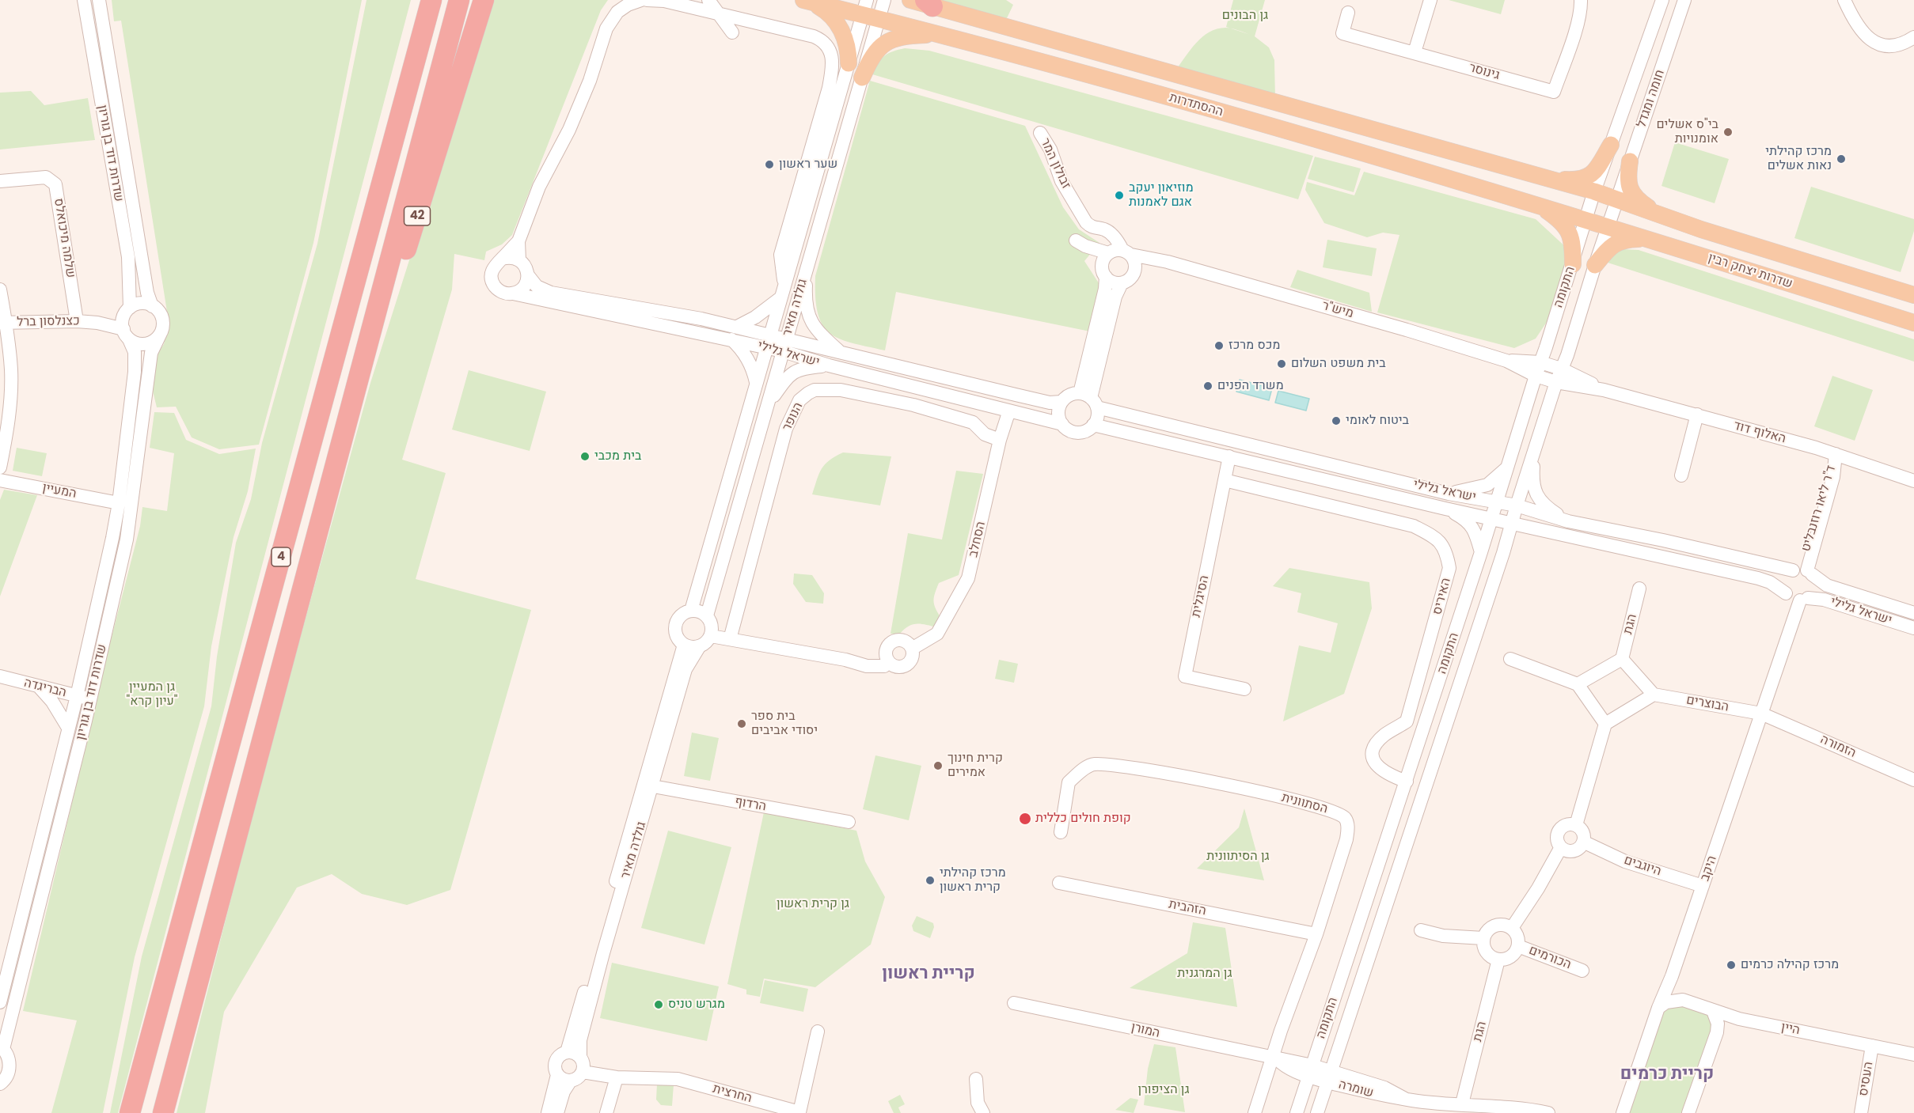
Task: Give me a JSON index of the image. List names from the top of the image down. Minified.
{"streets":{"highway":["42","4"],"main road":["ההסתדרות","שדרות יצחק רבין"],"street":["גינוסר","חומה ומגדל","שדרות דוד בן גוריון","זבולון המר","שלמה מיכואלס","התקומה","גולדה מאיר","מיש\"ר","כצנלסון ברל","ישראל גלילי","הנופר","האלוף דוד","המעיין","ד\"ר ליאו רוזנבליט","הסחלב","הסיגלית","האיריס","הגת","הבריגדה","הבוצרים","הזמורה","הסתוונית","הרדוף","היוגבים","היקב","הזהבית","הכורמים","היין","המורן","העסיס","שומרה","החרצית"]},"crossings":[["חומה ומגדל","ההסתדרות"],["חומה ומגדל","שדרות יצחק רבין"],["חומה ומגדל","התקומה"],["ההסתדרות","שדרות יצחק רבין"],["ההסתדרות","התקומה"],["ההסתדרות","גולדה מאיר"],["שדרות דוד בן גוריון","כצנלסון ברל"],["שדרות דוד בן גוריון","המעיין"],["שדרות דוד בן גוריון","הבריגדה"],["זבולון המר","מיש\"ר"],["42","4"],["שלמה מיכואלס","כצנלסון ברל"],["שדרות יצחק רבין","התקומה"],["התקומה","מיש\"ר"],["התקומה","ישראל גלילי"],["התקומה","האלוף דוד"],["התקומה","האיריס"],["התקומה","המורן"],["התקומה","שומרה"],["גולדה מאיר","ישראל גלילי"],["גולדה מאיר","הרדוף"],["גולדה מאיר","החרצית"],["מיש\"ר","האלוף דוד"],["ישראל גלילי","ד\"ר ליאו רוזנבליט"],["ישראל גלילי","הסחלב"],["ישראל גלילי","הסיגלית"],["ישראל גלילי","היקב"],["הנופר","הסחלב"],["האלוף דוד","ד\"ר ליאו רוזנבליט"],["ד\"ר ליאו רוזנבליט","היקב"],["הסיגלית","האיריס"],["הגת","הכורמים"],["הגת","שומרה"],["הבוצרים","הזמורה"],["הבוצרים","היקב"],["הזמורה","היקב"],["הסתוונית","הזהבית"],["הסתוונית","המורן"],["היוגבים","היקב"],["היין","העסיס"],["המורן","שומרה"]],"districts":["קריית ראשון","קריית כרמים"],"parks":["גן הבונים","גן המעיין \"עיון קרא\"","גן הסיתוונית","גן קרית ראשון","גן המרגנית","גן הציפורן"],"places":["בי\"ס אשלים אומנויות","מרכז קהילתי נאות אשלים","שער ראשון","מוזיאון יעקב אגם לאמנות","מכס מרכז","בית משפט השלום","משרד הפנים","ביטוח לאומי","בית מכבי","בית ספר יסודי אביבים","קרית חינוך אמירים","קופת חולים כללית","מרכז קהילתי קרית ראשון","מרכז קהילה כרמים","מגרש טניס"]}
